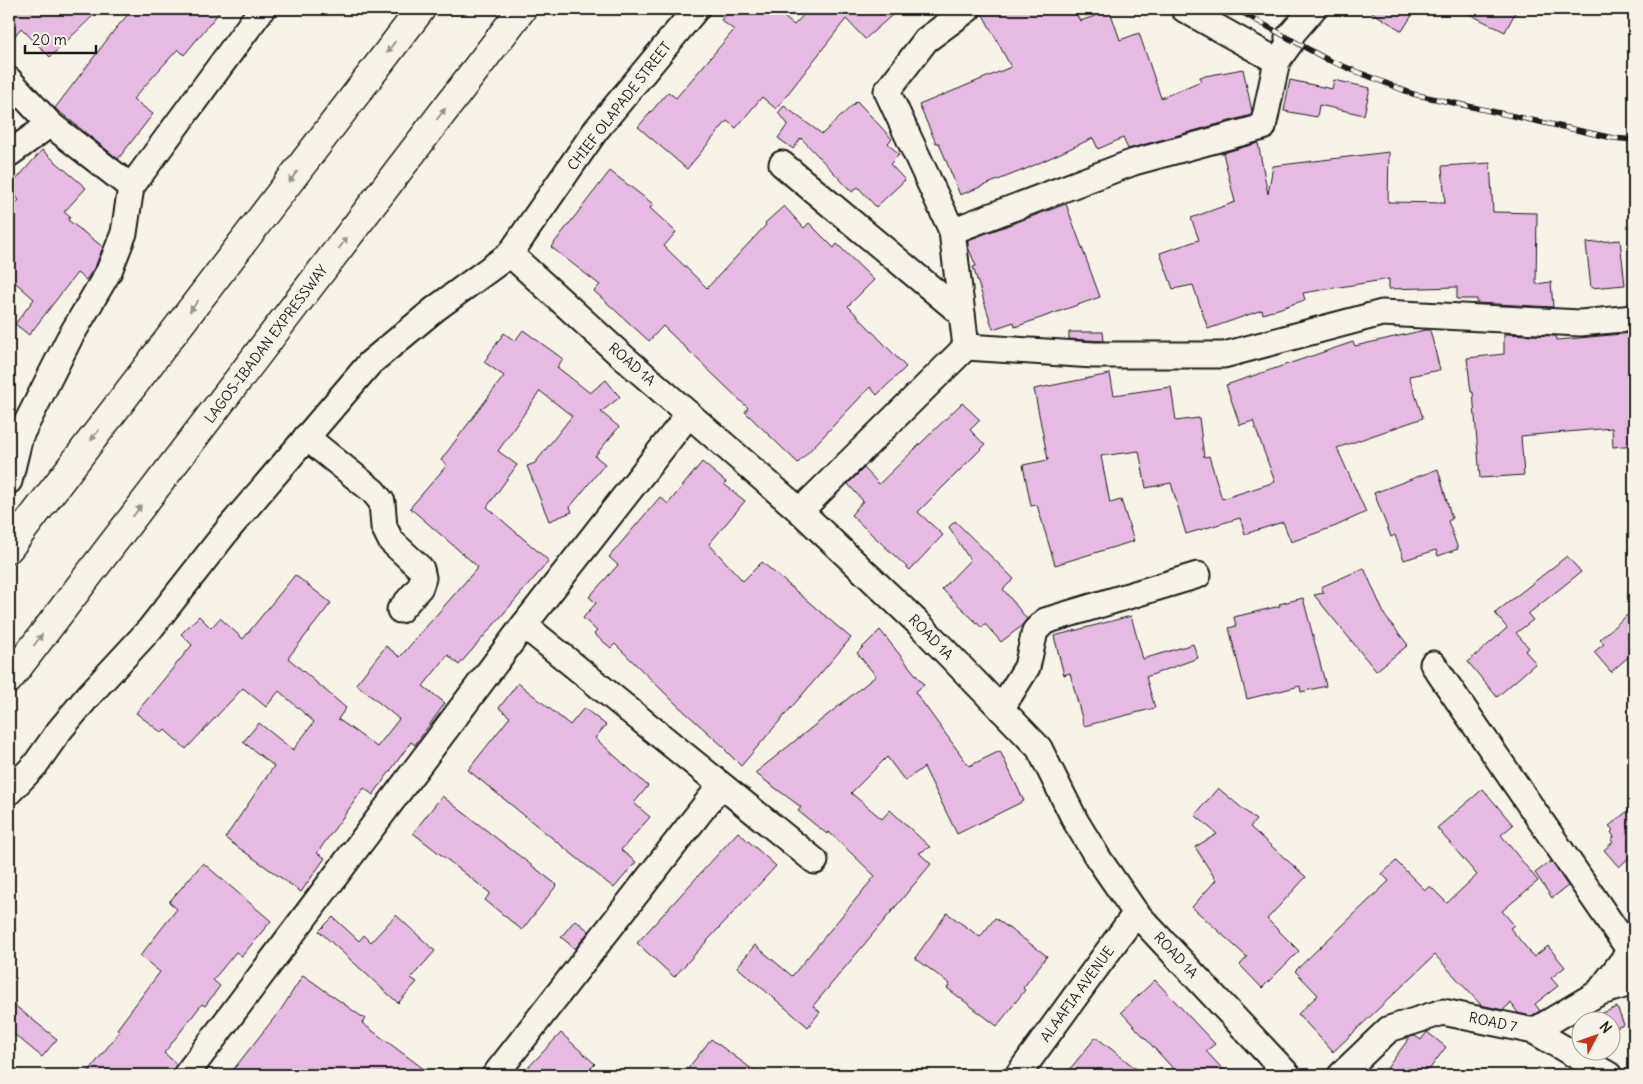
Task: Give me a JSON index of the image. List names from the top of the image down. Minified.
{"streets":{"highway":["LAGOS-IBADAN EXPRESSWAY"],"street":["CHIEF OLAPADE STREET","ROAD 1A","ALAAFIA AVENUE","ROAD 7"]},"crossings":[["CHIEF OLAPADE STREET","ROAD 1A"],["ROAD 1A","ALAAFIA AVENUE"]],"scale_bar":"20 m","north":"top right"}
